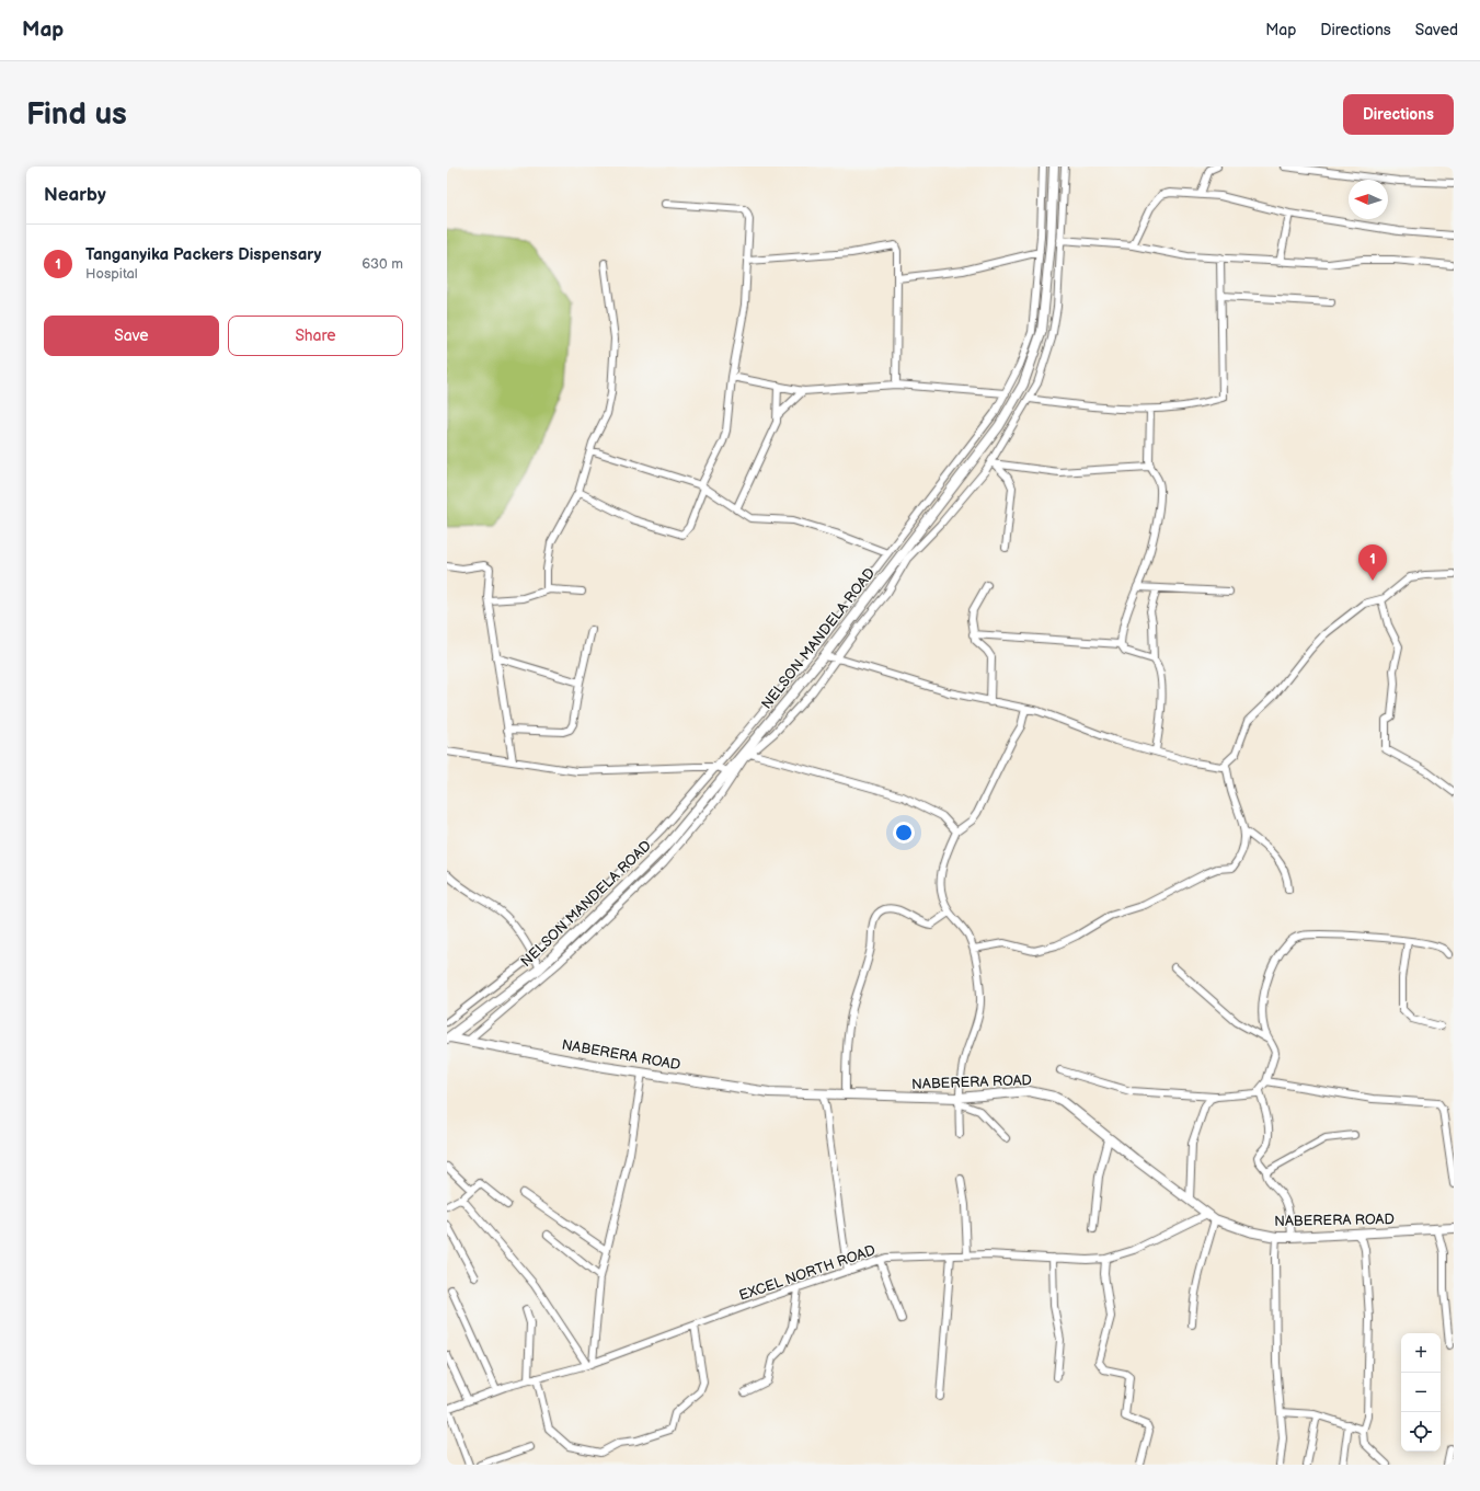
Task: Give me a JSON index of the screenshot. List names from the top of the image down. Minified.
{"streets":{"main road":["NELSON MANDELA ROAD","NABERERA ROAD"],"street":["EXCEL NORTH ROAD"]},"crossings":[["NELSON MANDELA ROAD","NABERERA ROAD"],["NABERERA ROAD","EXCEL NORTH ROAD"]],"north":"left","page":{"header":"Map","nav":["Map","Directions","Saved"],"buttons":["Directions",["Save","Share"]],"title":"Find us","heading":"Nearby","list":[{"mark":"1","name":"Tanganyika Packers Dispensary","note":"Hospital","value":"630 m"}],"pins":"1","map_buttons":["+","−"]}}
